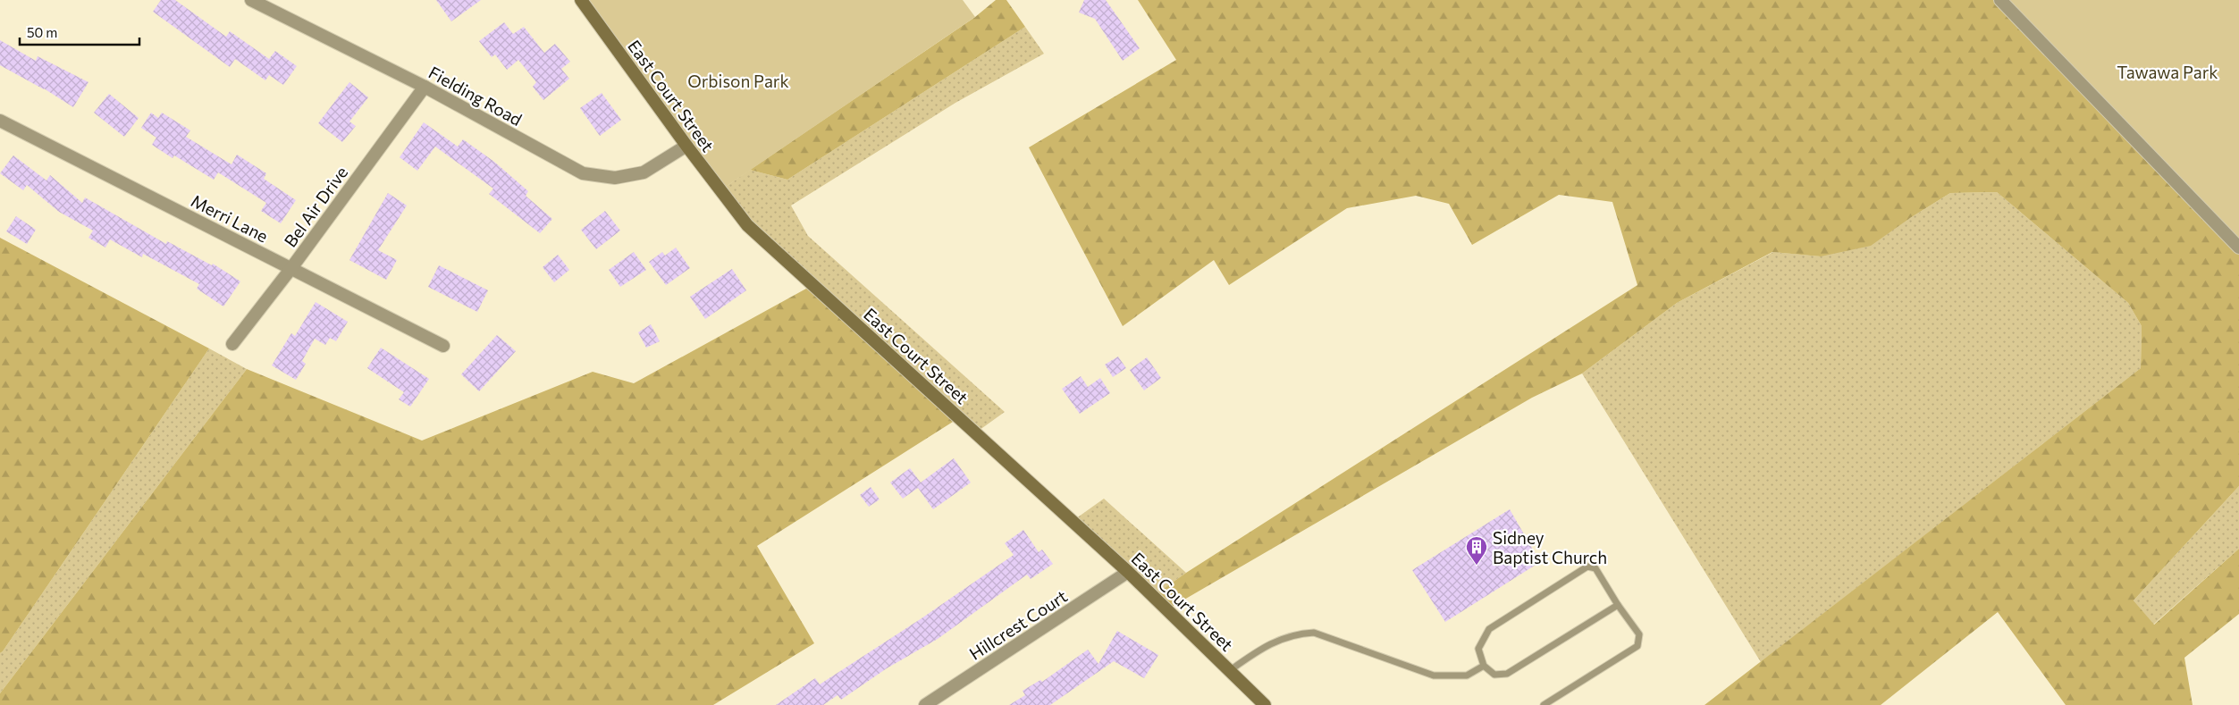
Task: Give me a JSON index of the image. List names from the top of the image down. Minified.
{"streets":{"main road":["East Court Street"],"street":["Fielding Road","Bel Air Drive","Merri Lane","Hillcrest Court"]},"crossings":[["Fielding Road","East Court Street"],["Fielding Road","Bel Air Drive"],["East Court Street","Hillcrest Court"],["Bel Air Drive","Merri Lane"]],"parks":["Tawawa Park","Orbison Park"],"places":{"building":["Sidney Baptist Church"]},"scale_bar":"50 m"}
